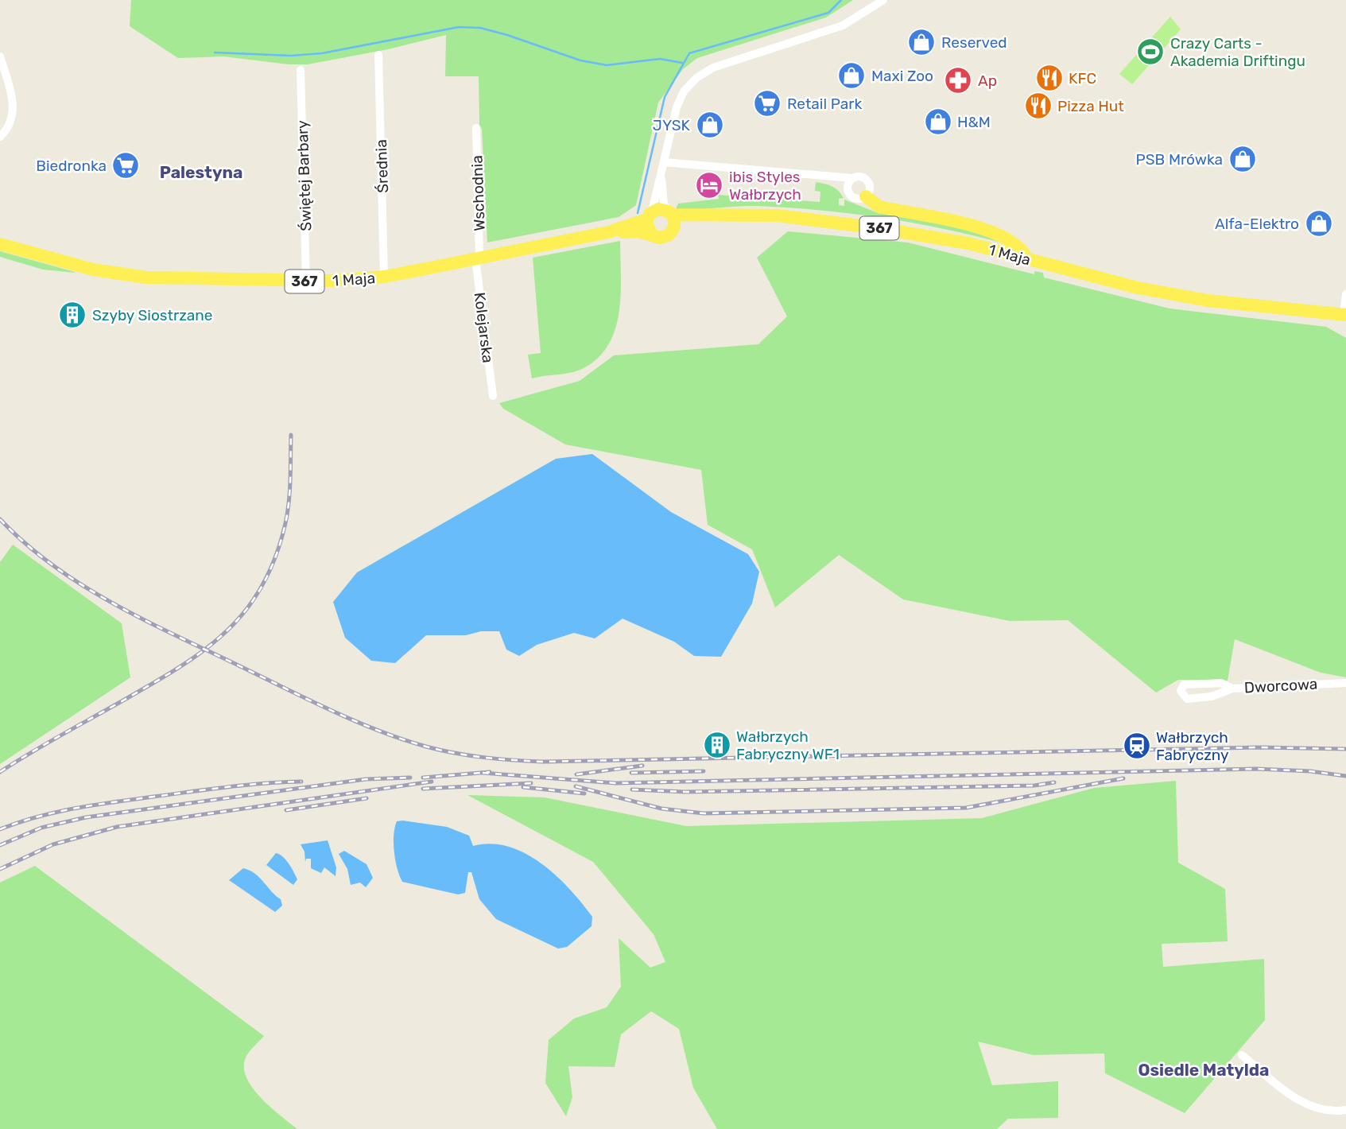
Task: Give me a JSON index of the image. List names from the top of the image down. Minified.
{"streets":{"main road":["367","1 Maja"],"street":["Średnia","Świętej Barbary","Wschodnia","Kolejarska","Dworcowa"]},"crossings":[["Średnia","1 Maja"],["Świętej Barbary","1 Maja"],["Wschodnia","1 Maja"],["Wschodnia","Kolejarska"],["367","1 Maja"],["1 Maja","Kolejarska"]],"districts":["Palestyna","Osiedle Matylda"],"places":{"shop":["Reserved","Maxi Zoo","H&M","JYSK","PSB Mrówka","Alfa-Elektro"],"sports":["Crazy Carts - Akademia Driftingu"],"restaurant":["KFC","Pizza Hut"],"pharmacy":["Ap"],"supermarket":["Retail Park","Biedronka"],"hotel":["ibis Styles Wałbrzych"],"building":["Szyby Siostrzane","Wałbrzych Fabryczny WF1"],"station":["Wałbrzych Fabryczny"]}}
